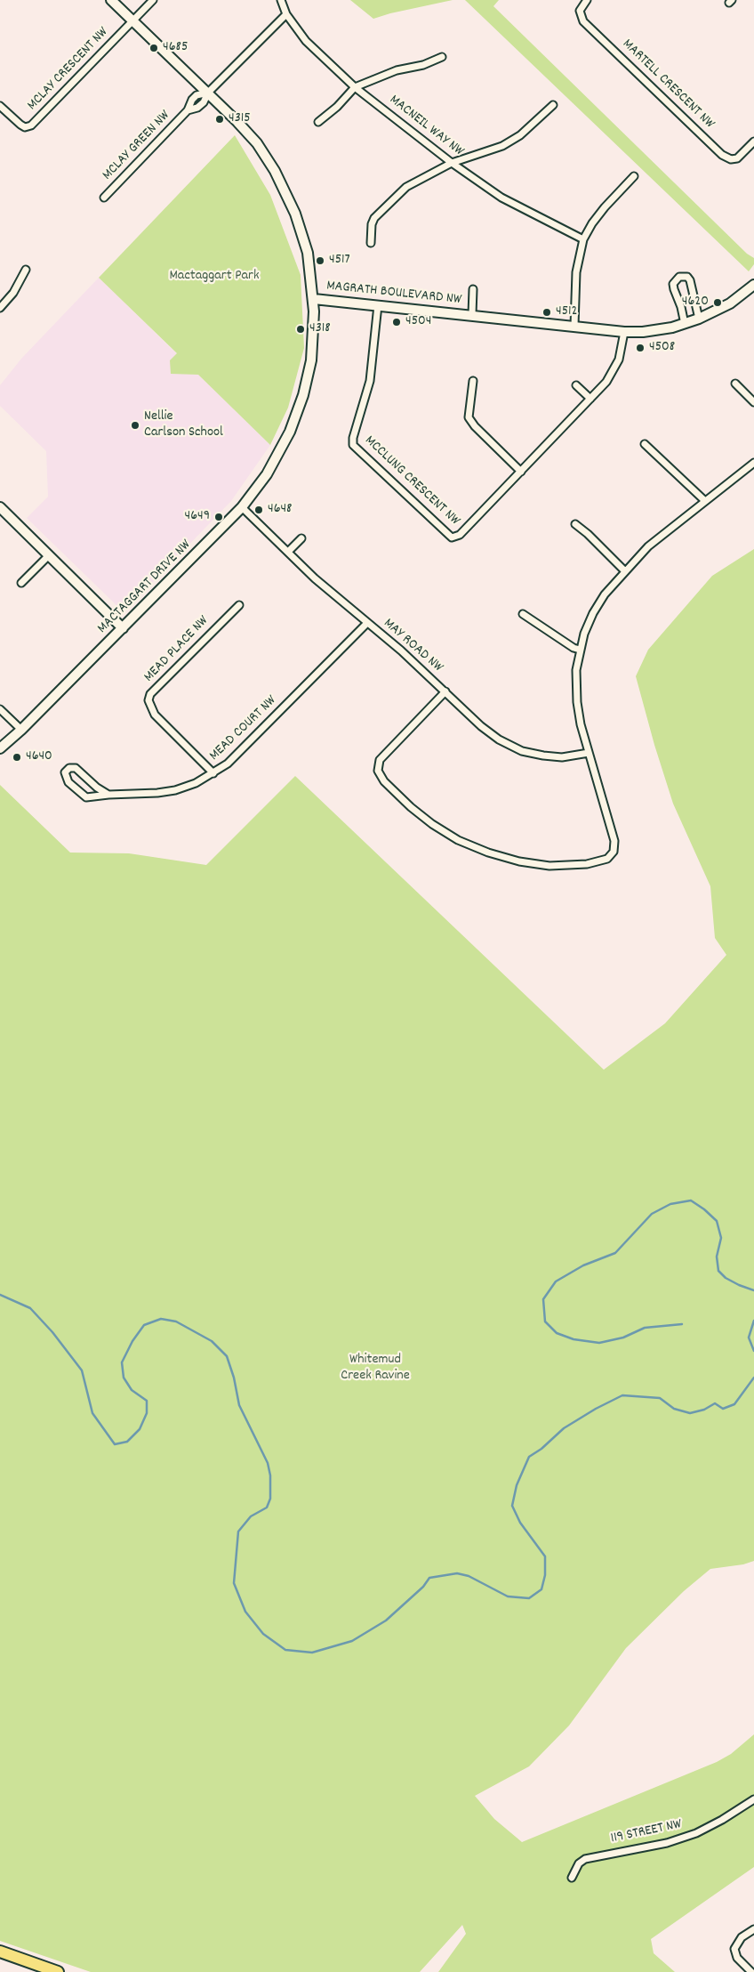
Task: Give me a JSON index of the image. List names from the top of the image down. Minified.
{"streets":{"street":["MCLAY CRESCENT NW","MARTELL CRESCENT NW","MACNEIL WAY NW","MCLAY GREEN NW","MAGRATH BOULEVARD NW","MCCLUNG CRESCENT NW","MACTAGGART DRIVE NW","MAY ROAD NW","MEAD PLACE NW","MEAD COURT NW","119 STREET NW"]},"crossings":[["MCLAY CRESCENT NW","MACTAGGART DRIVE NW"],["MACNEIL WAY NW","MCLAY GREEN NW"],["MCLAY GREEN NW","MACTAGGART DRIVE NW"],["MAGRATH BOULEVARD NW","MCCLUNG CRESCENT NW"],["MAGRATH BOULEVARD NW","MACTAGGART DRIVE NW"],["MACTAGGART DRIVE NW","MAY ROAD NW"],["MAY ROAD NW","MEAD COURT NW"],["MEAD PLACE NW","MEAD COURT NW"]],"parks":["Mactaggart Park","Whitemud Creek Ravine"],"places":["4685","4315","4517","4620","4512","4504","4318","4508","Nellie Carlson School","4648","4649","4640"]}
